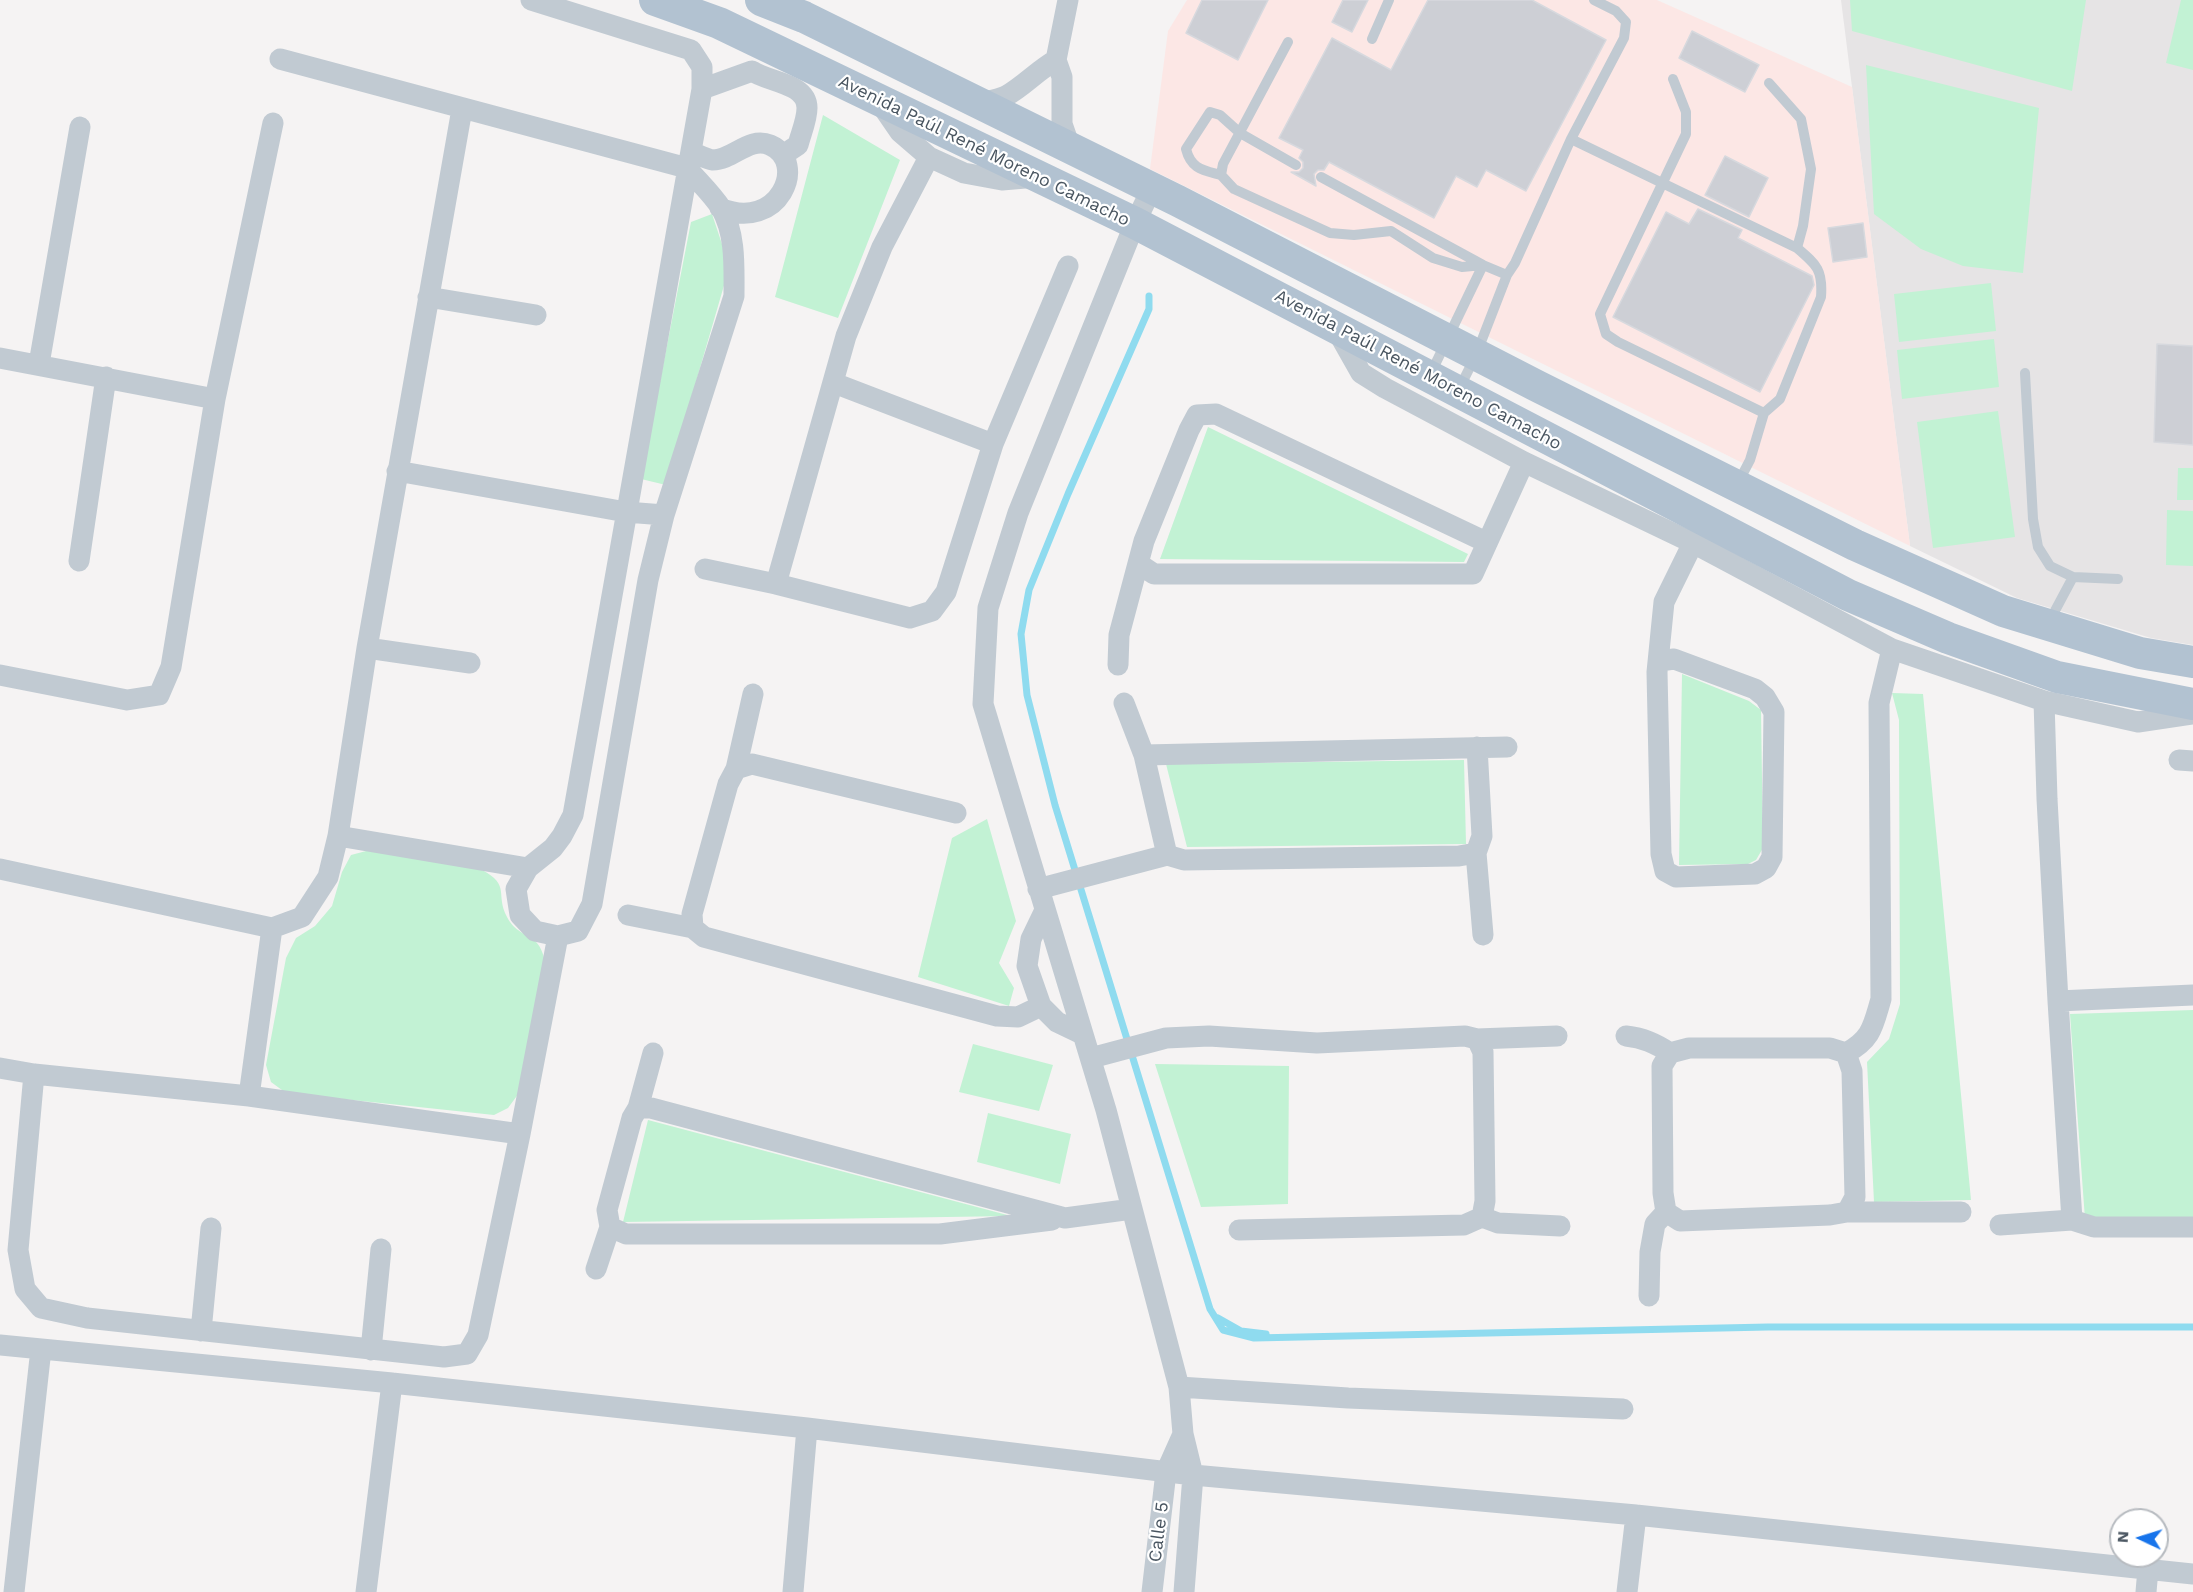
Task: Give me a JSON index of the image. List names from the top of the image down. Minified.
{"streets":{"main road":["Avenida Paúl René Moreno Camacho"],"street":["Calle 5"]},"crossings":[["Avenida Paúl René Moreno Camacho","Calle 5"]],"north":"left"}
